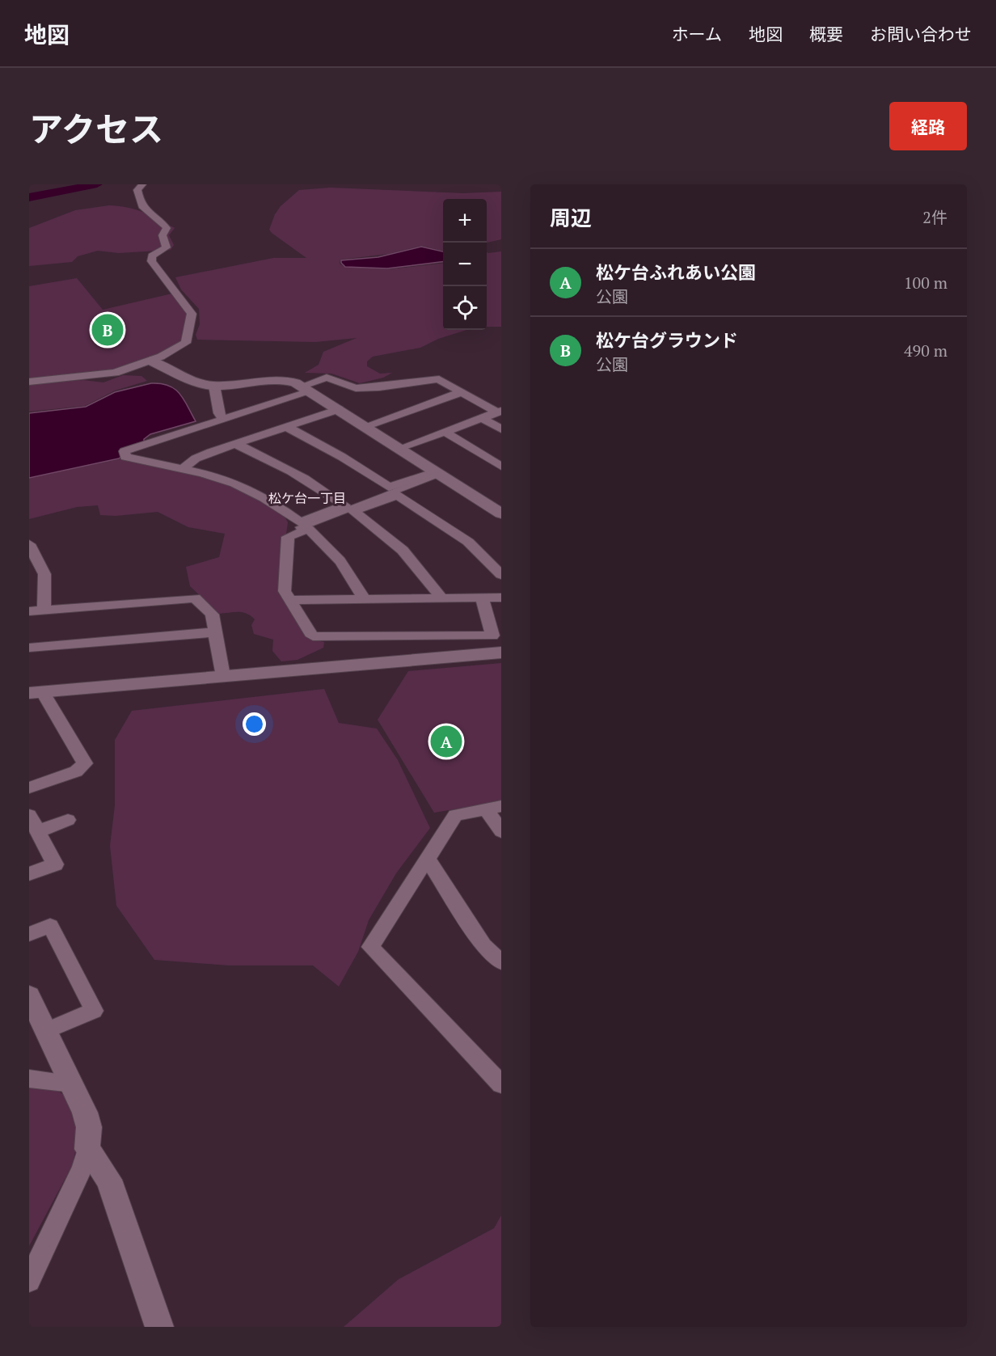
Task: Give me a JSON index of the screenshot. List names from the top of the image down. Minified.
{"districts":["松ケ台一丁目"],"page":{"header":"地図","nav":["ホーム","地図","概要","お問い合わせ"],"title":"アクセス","buttons":"経路","heading":["周辺","2件"],"map_buttons":["+","−"],"list":[{"mark":"A","name":"松ケ台ふれあい公園","note":"公園","value":"100 m"},{"mark":"B","name":"松ケ台グラウンド","note":"公園","value":"490 m"}],"pins":["B","A"]}}
